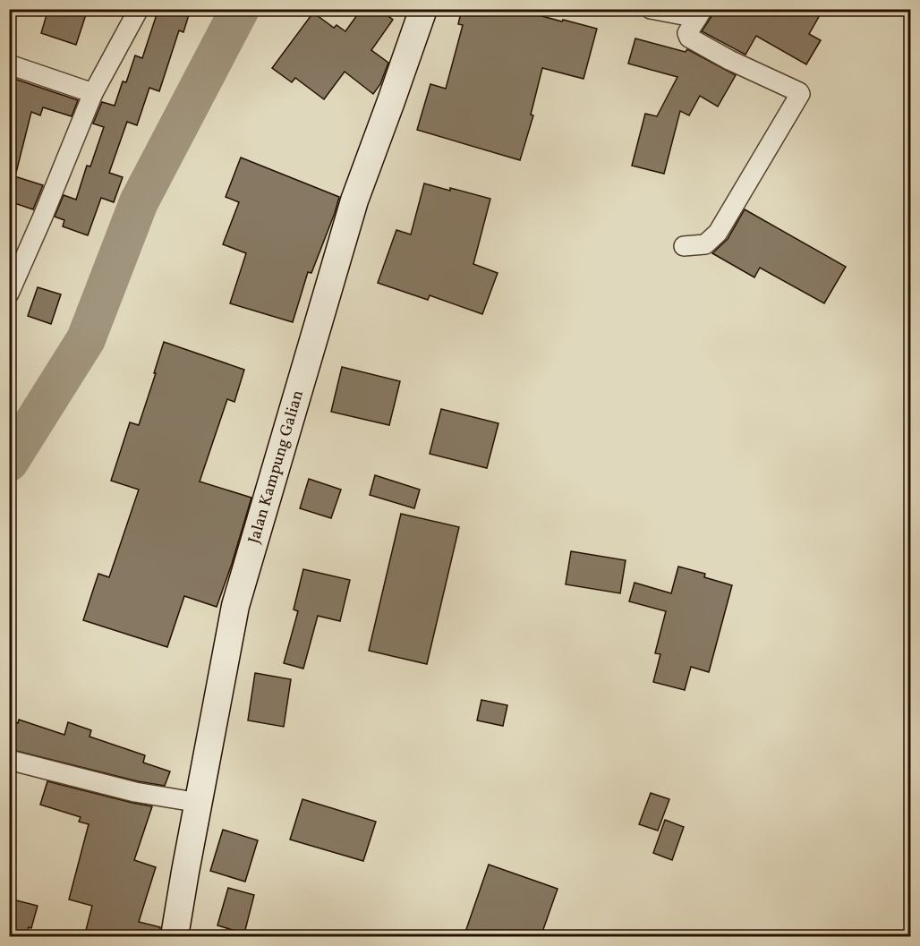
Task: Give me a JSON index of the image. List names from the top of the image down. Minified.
{"streets":{"main road":["Jalan Kampung Galian"]}}
